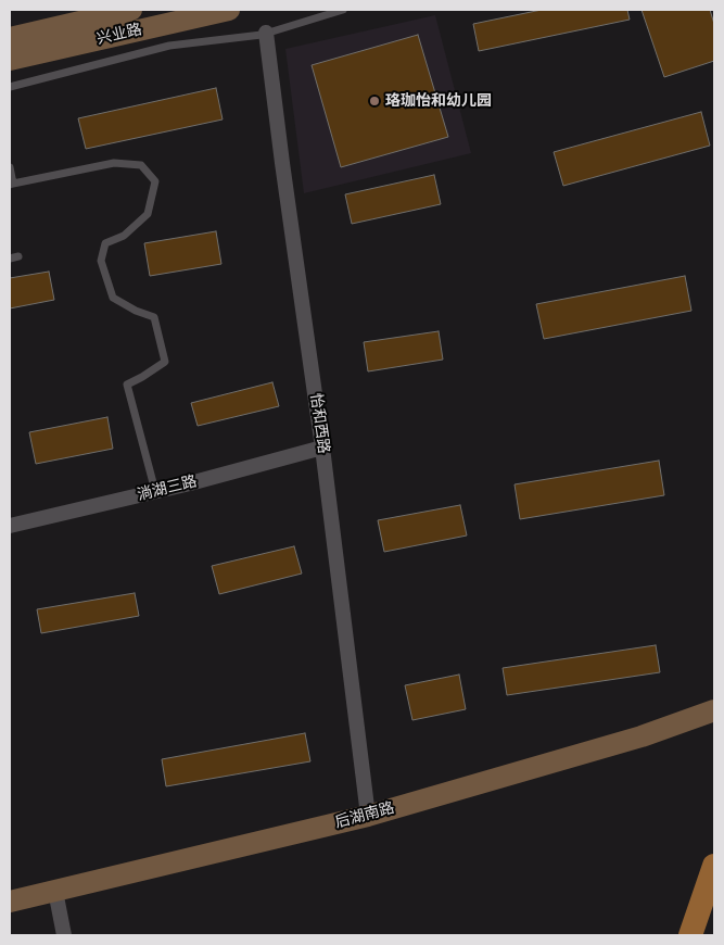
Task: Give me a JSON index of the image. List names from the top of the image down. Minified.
{"streets":{"street":["兴业路","怡和西路","淌湖三路","后湖南路"]},"crossings":[["怡和西路","淌湖三路"],["怡和西路","后湖南路"]],"places":["珞珈怡和幼儿园"]}
